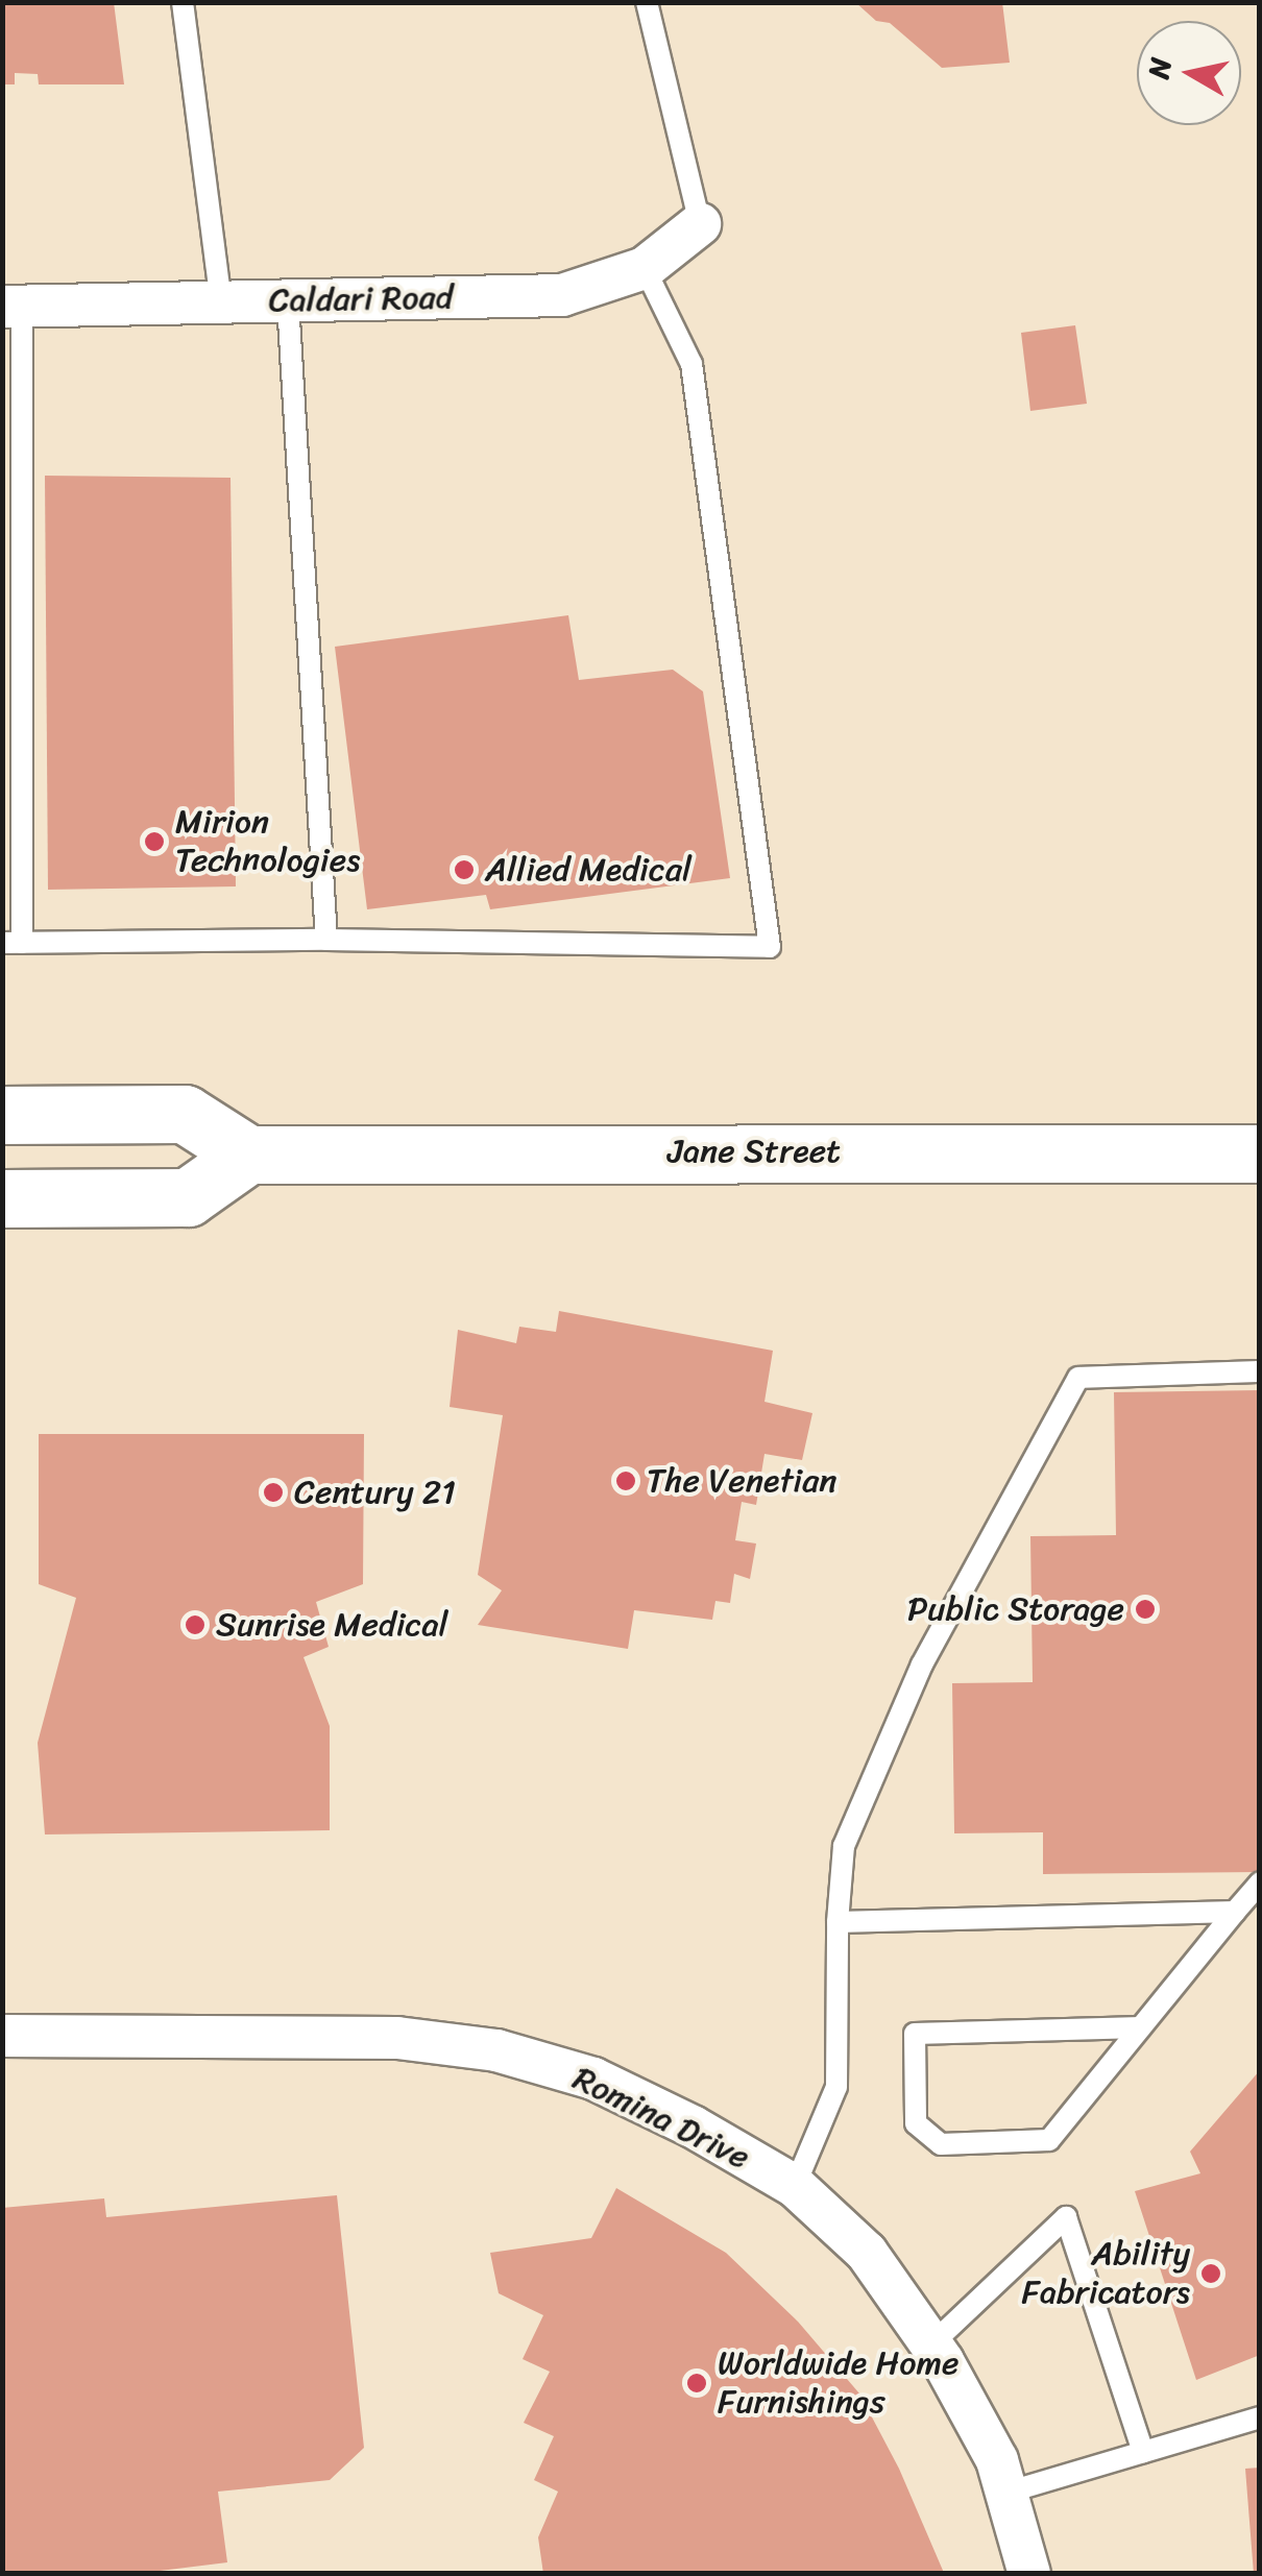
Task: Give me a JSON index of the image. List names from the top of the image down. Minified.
{"streets":{"main road":["Jane Street"],"street":["Caldari Road","Romina Drive"]},"places":["Mirion Technologies","Allied Medical","The Venetian","Century 21","Public Storage","Sunrise Medical","Ability Fabricators","Worldwide Home Furnishings"],"north":"left"}
